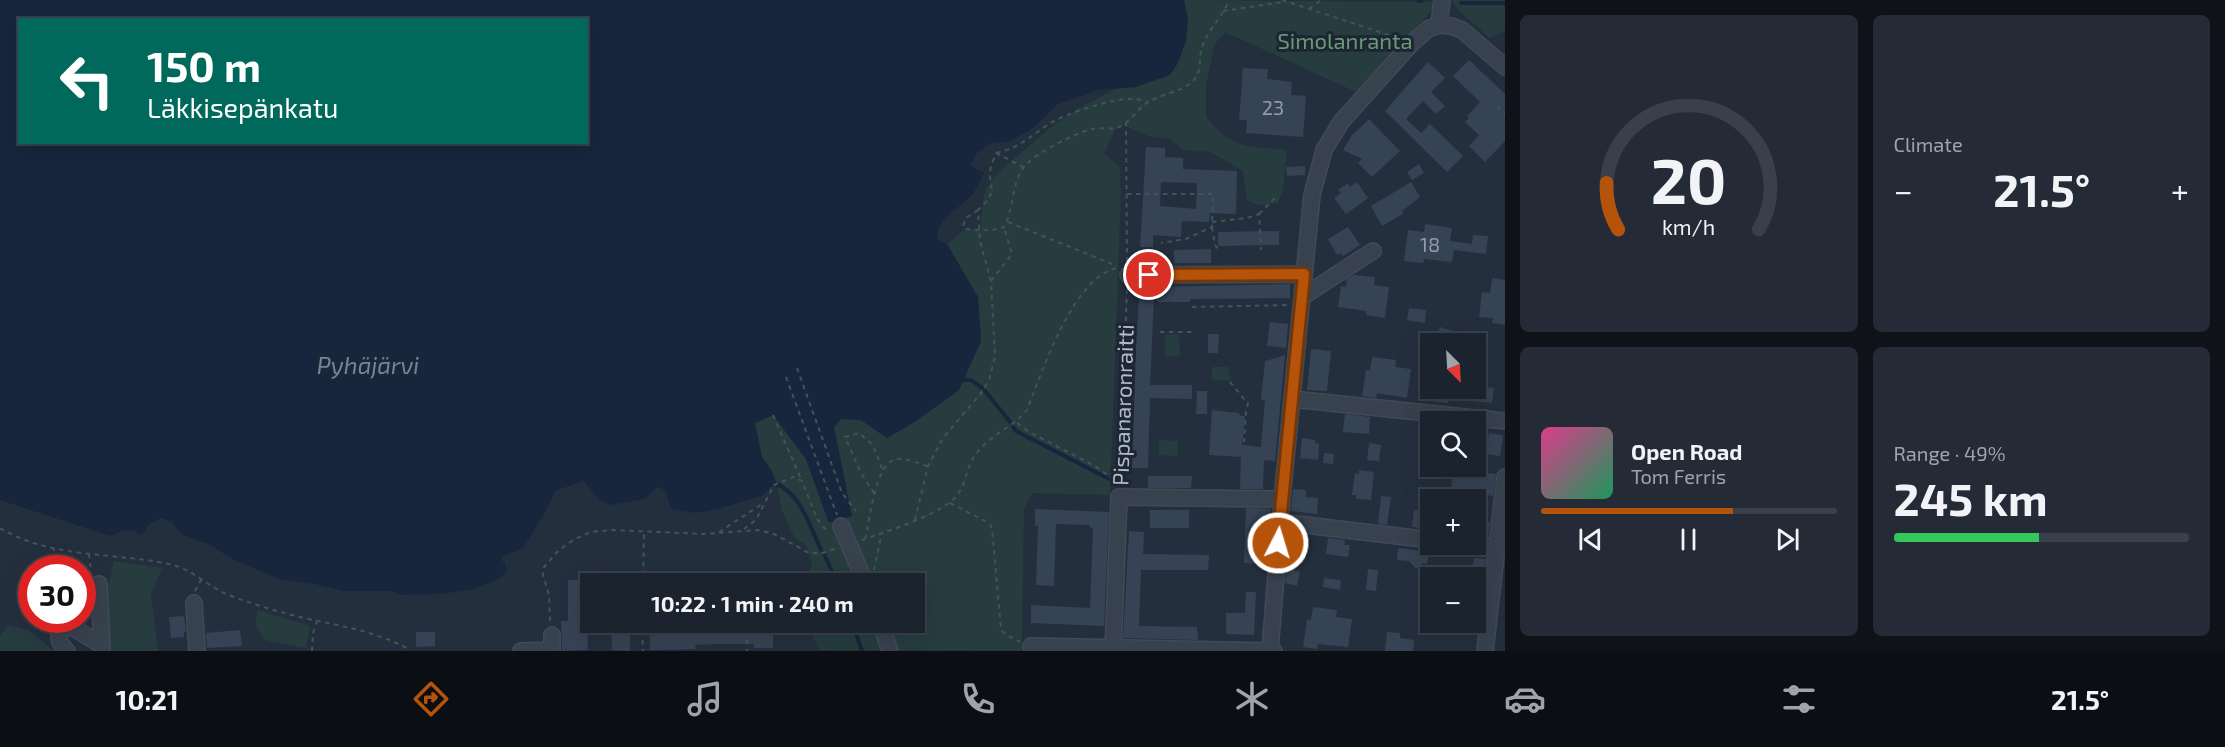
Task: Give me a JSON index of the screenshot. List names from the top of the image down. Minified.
{"streets":{"street":["Pispanaronraitti"]},"water":["Pyhäjärvi"],"parks":["Simolanranta"],"house_numbers":["23","18"],"north":"bottom right","page":{"tile":["Climate",["Range · 49%","245 km"]],"turn":["150 m","Läkkisepänkatu"],"heat":["−","21.5°","+"],"map_buttons":["+","−"],"song":["Open Road","Tom Ferris"],"limit":"30","trip":"10:22 · 1 min · 240 m","tabs":["10:21","21.5°"],"gauge":["20","km/h"]}}
